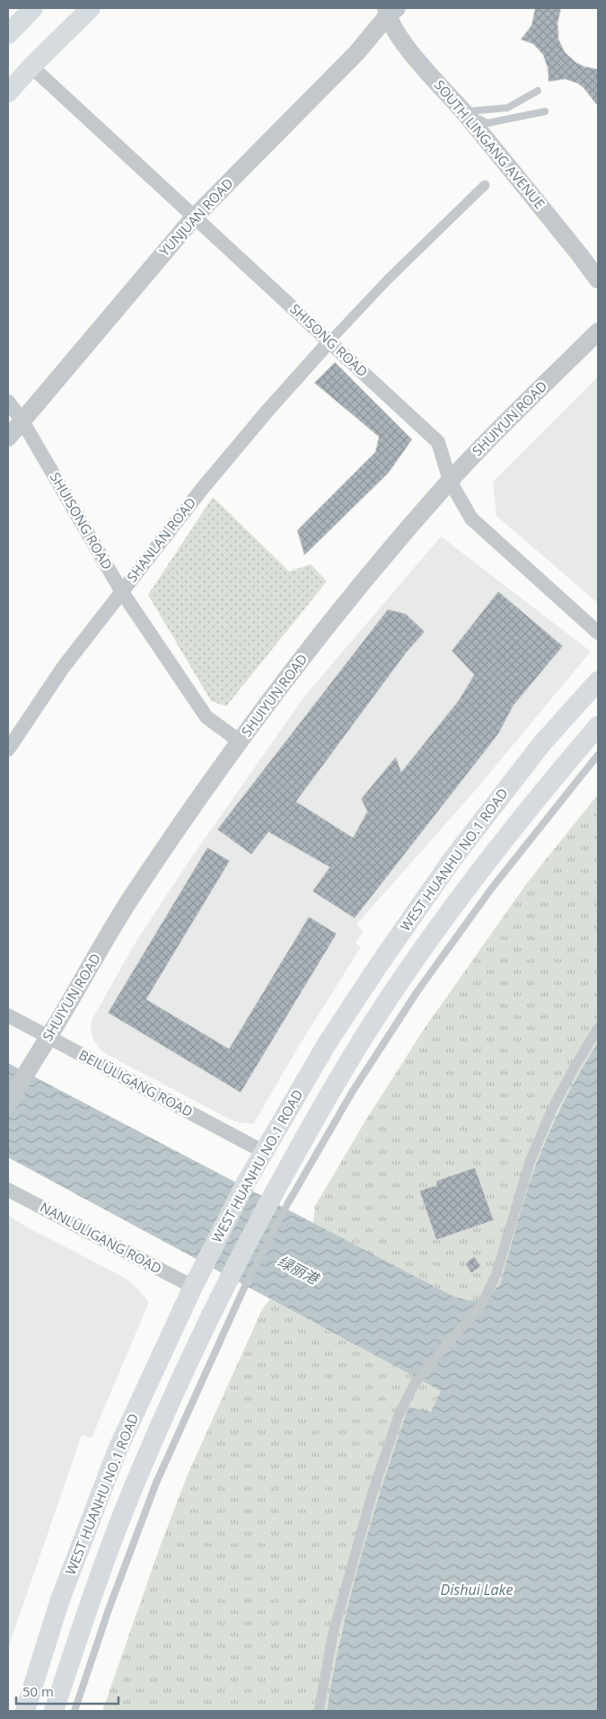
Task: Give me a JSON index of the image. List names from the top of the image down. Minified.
{"streets":{"main road":["WEST HUANHU NO.1 ROAD"],"street":["SOUTH LINGANG AVENUE","YUNJUAN ROAD","SHISONG ROAD","SHUIYUN ROAD","SHUISONG ROAD","SHANLAN ROAD","BEILÜLIGANG ROAD","NANLÜLIGANG ROAD"]},"crossings":[["SOUTH LINGANG AVENUE","YUNJUAN ROAD"],["YUNJUAN ROAD","SHISONG ROAD"],["YUNJUAN ROAD","SHUISONG ROAD"],["SHISONG ROAD","SHUIYUN ROAD"],["SHISONG ROAD","SHANLAN ROAD"],["SHUIYUN ROAD","SHUISONG ROAD"],["SHUIYUN ROAD","BEILÜLIGANG ROAD"],["SHUISONG ROAD","SHANLAN ROAD"],["WEST HUANHU NO.1 ROAD","BEILÜLIGANG ROAD"],["WEST HUANHU NO.1 ROAD","NANLÜLIGANG ROAD"]],"water":["绿丽港","Dishui Lake"],"scale_bar":"50 m"}
